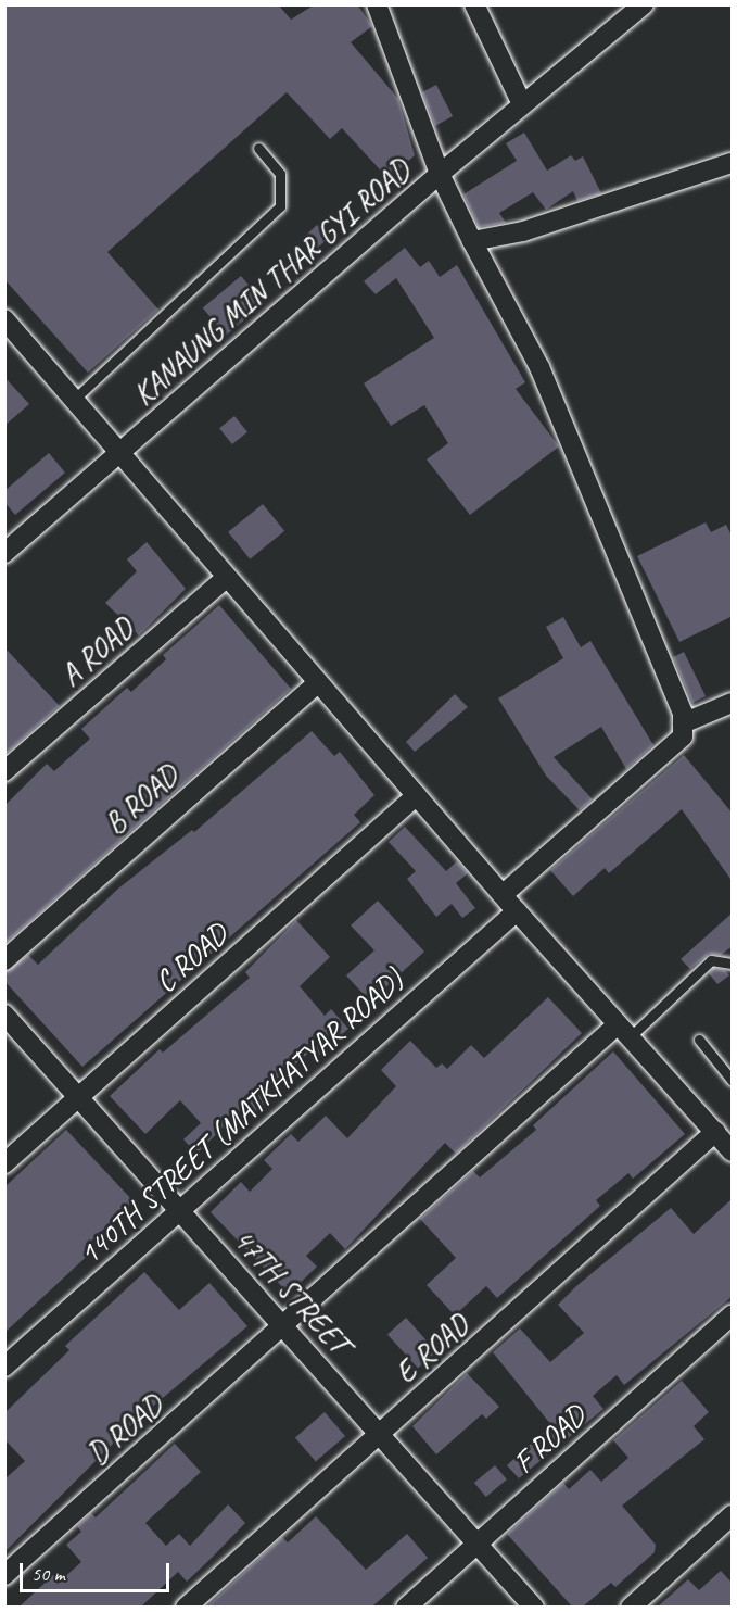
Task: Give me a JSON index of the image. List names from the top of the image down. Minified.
{"streets":{"street":["KANAUNG MIN THAR GYI ROAD","A ROAD","B ROAD","C ROAD","140TH STREET (MATKHATYAR ROAD)","47TH STREET","E ROAD","D ROAD","F ROAD"]},"crossings":[["C ROAD","47TH STREET"],["140TH STREET (MATKHATYAR ROAD)","47TH STREET"],["47TH STREET","E ROAD"],["47TH STREET","D ROAD"],["47TH STREET","F ROAD"]],"scale_bar":"50 m"}
